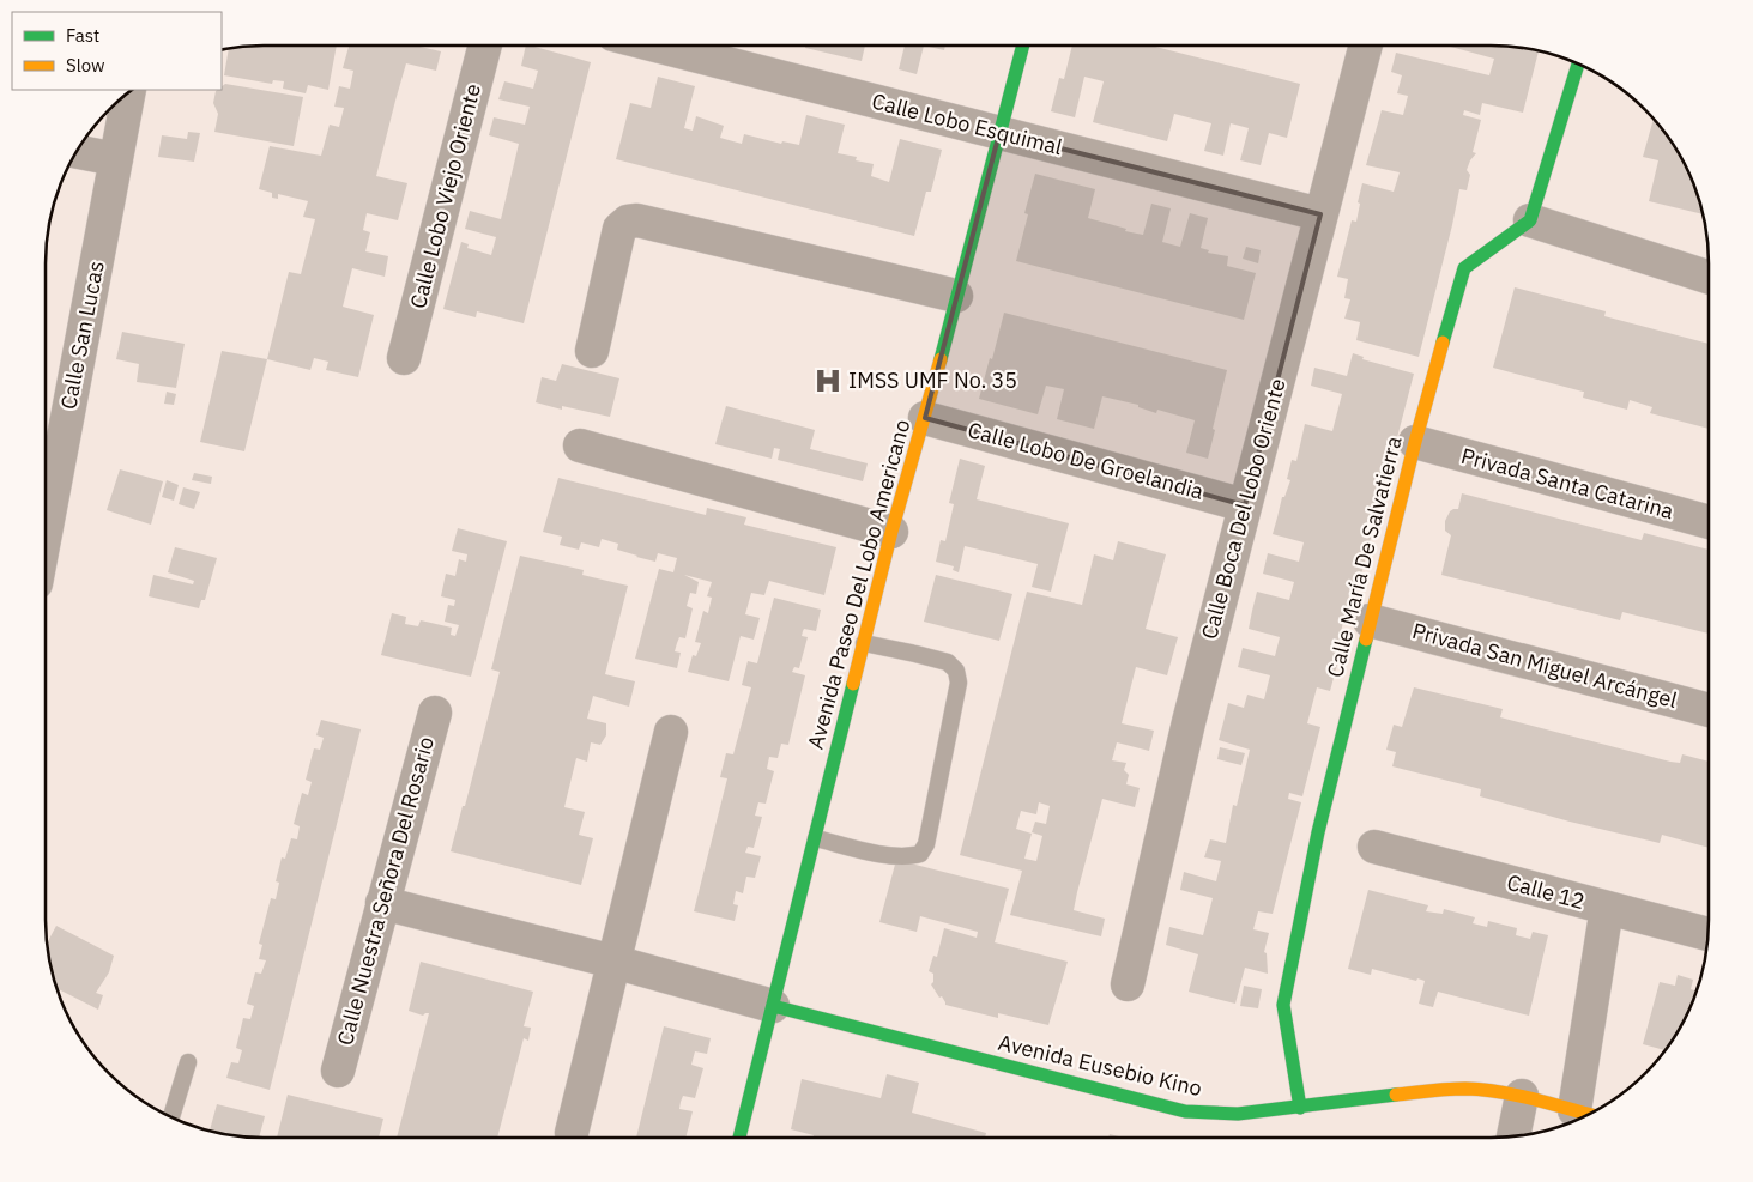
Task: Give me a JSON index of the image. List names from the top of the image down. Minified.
{"streets":{"street":["Calle Lobo Esquimal","Calle Lobo Viejo Oriente","Calle San Lucas","Calle Lobo De Groelandia","Privada Santa Catarina","Calle Boca Del Lobo Oriente","Calle María De Salvatierra","Avenida Paseo Del Lobo Americano","Privada San Miguel Arcángel","Calle Nuestra Señora Del Rosario","Calle 12","Avenida Eusebio Kino"]},"crossings":[["Calle Lobo Esquimal","Calle Boca Del Lobo Oriente"],["Calle Lobo Esquimal","Avenida Paseo Del Lobo Americano"],["Calle Lobo De Groelandia","Calle Boca Del Lobo Oriente"],["Calle Lobo De Groelandia","Avenida Paseo Del Lobo Americano"],["Privada Santa Catarina","Calle María De Salvatierra"],["Calle María De Salvatierra","Privada San Miguel Arcángel"],["Calle María De Salvatierra","Avenida Eusebio Kino"],["Avenida Paseo Del Lobo Americano","Avenida Eusebio Kino"]],"places":{"hospital":["IMSS UMF No. 35"]},"legend":["Fast","Slow"]}
